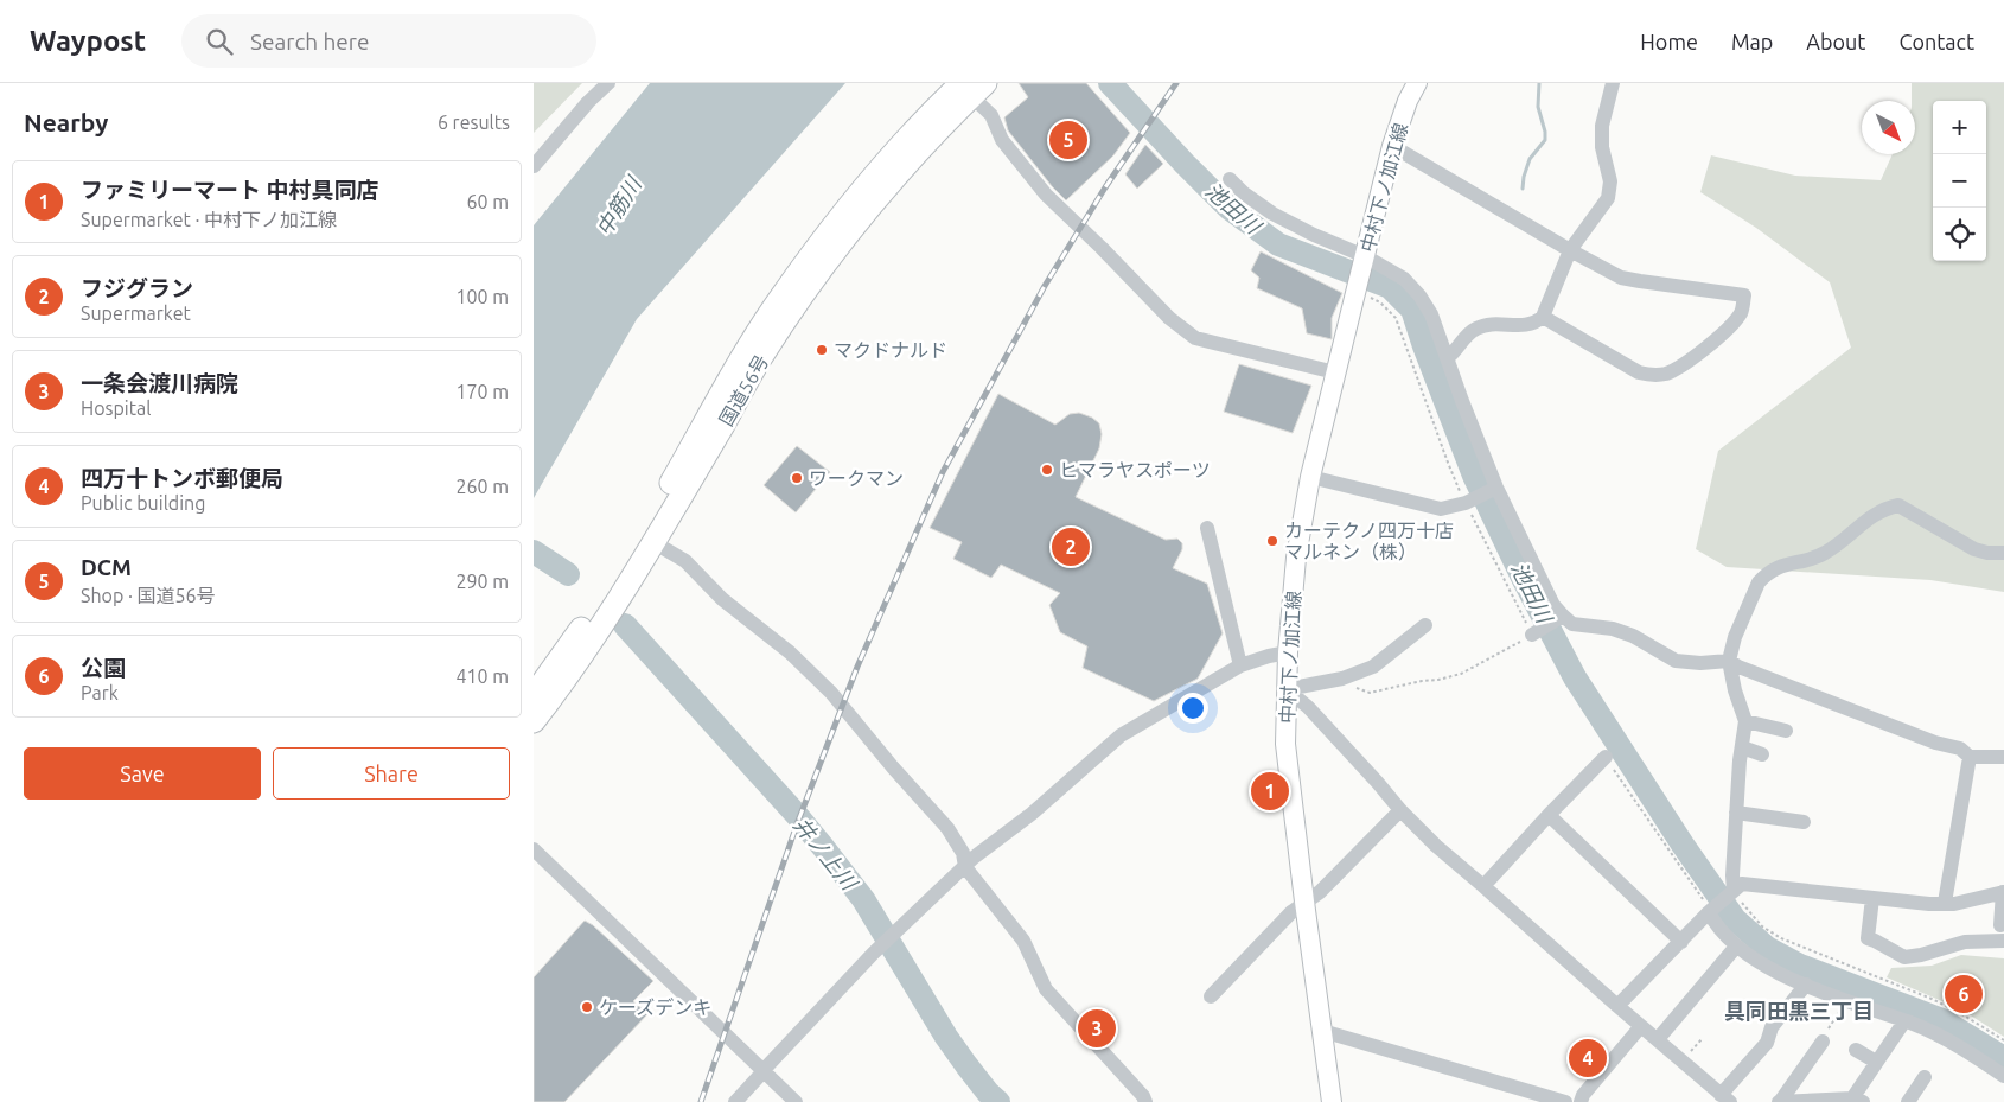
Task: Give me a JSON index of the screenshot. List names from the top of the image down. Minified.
{"streets":{"highway":["国道56号"],"main road":["中村下ノ加江線"]},"districts":["具同田黒三丁目"],"water":["中筋川","池田川","井ノ上川"],"places":["マクドナルド","ヒマラヤスポーツ","ワークマン","カーテクノ四万十店 マルネン（株）","ケーズデンキ"],"north":"bottom right","page":{"header":"Waypost","search":"Search here","nav":["Home","Map","About","Contact"],"heading":["Nearby","6 results"],"map_buttons":["+","−"],"pins":["5","2","1","6","3","4"],"list":[{"mark":"1","name":"ファミリーマート 中村具同店","note":"Supermarket · 中村下ノ加江線","value":"60 m"},{"mark":"2","name":"フジグラン","note":"Supermarket","value":"100 m"},{"mark":"3","name":"一条会渡川病院","note":"Hospital","value":"170 m"},{"mark":"4","name":"四万十トンボ郵便局","note":"Public building","value":"260 m"},{"mark":"5","name":"DCM","note":"Shop · 国道56号","value":"290 m"},{"mark":"6","name":"公園","note":"Park","value":"410 m"}],"buttons":["Save","Share"]}}
